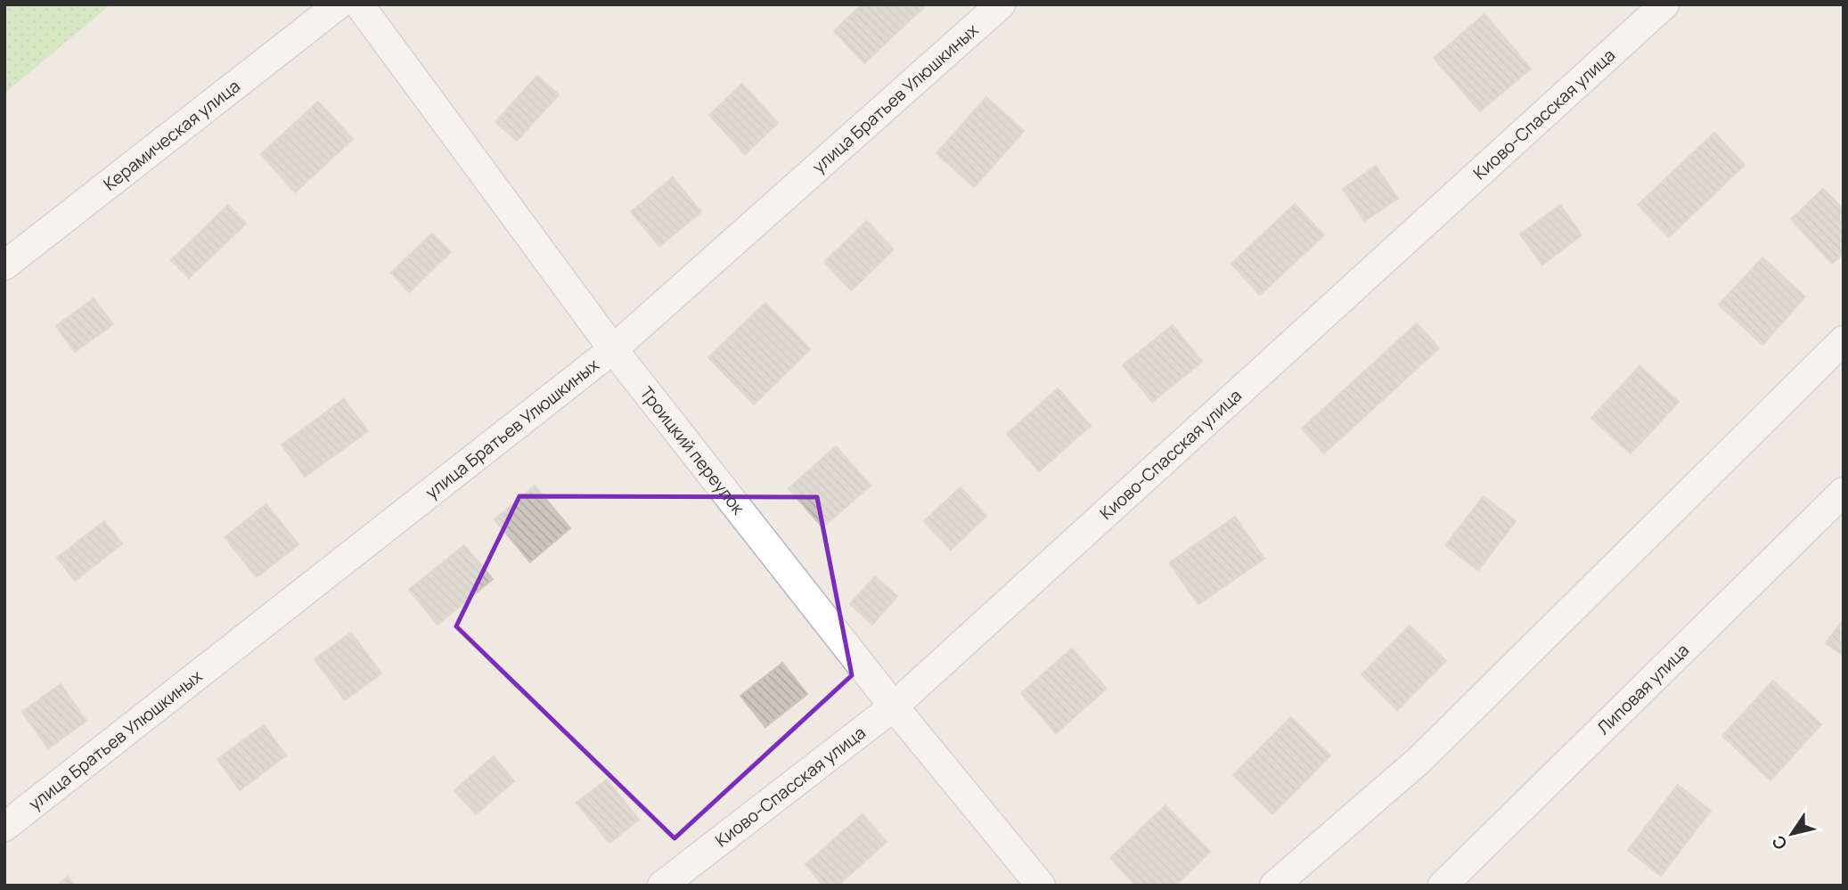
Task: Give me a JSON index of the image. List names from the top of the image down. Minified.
{"streets":{"street":["улица Братьев Улюшкиных","Киово-Спасская улица","Керамическая улица","Троицкий переулок","Липовая улица"]},"crossings":[["улица Братьев Улюшкиных","Троицкий переулок"],["Киово-Спасская улица","Троицкий переулок"]],"north":"bottom left"}
